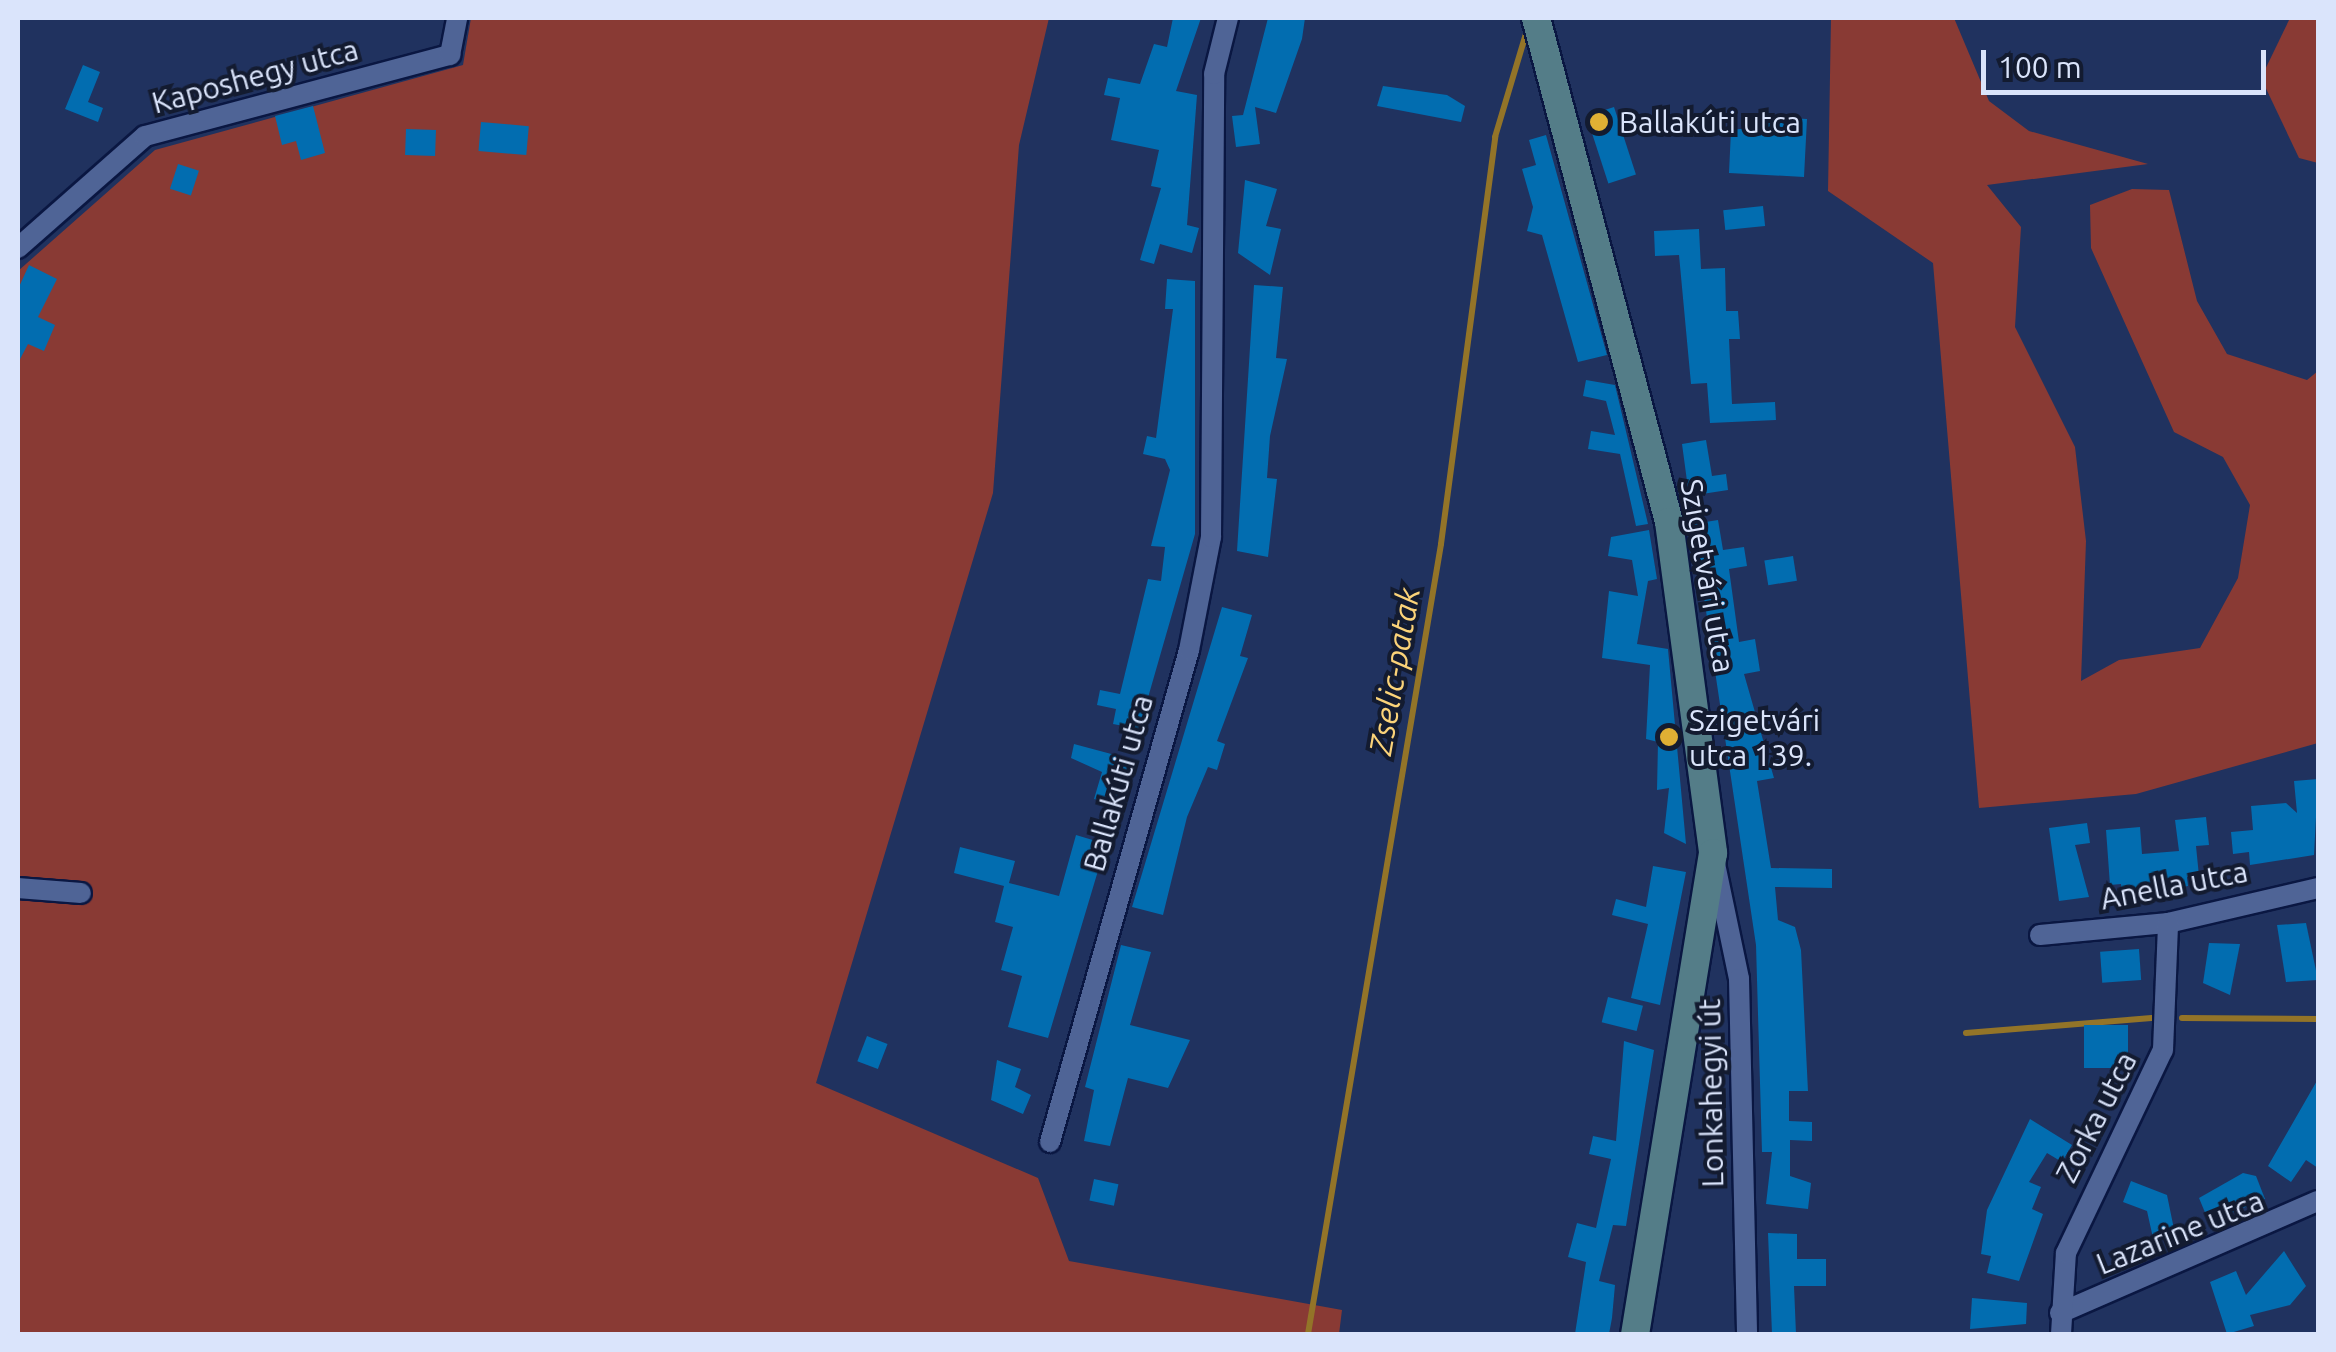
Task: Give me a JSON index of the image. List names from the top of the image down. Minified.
{"streets":{"street":["Kaposhegy utca","Szigetvári utca","Ballakúti utca","Anella utca","Lonkahegyi út","Zorka utca","Lazarine utca"]},"crossings":[["Szigetvári utca","Lonkahegyi út"],["Anella utca","Zorka utca"],["Zorka utca","Lazarine utca"]],"water":["Zselic-patak"],"places":["Ballakúti utca","Szigetvári utca 139."],"scale_bar":"100 m"}
